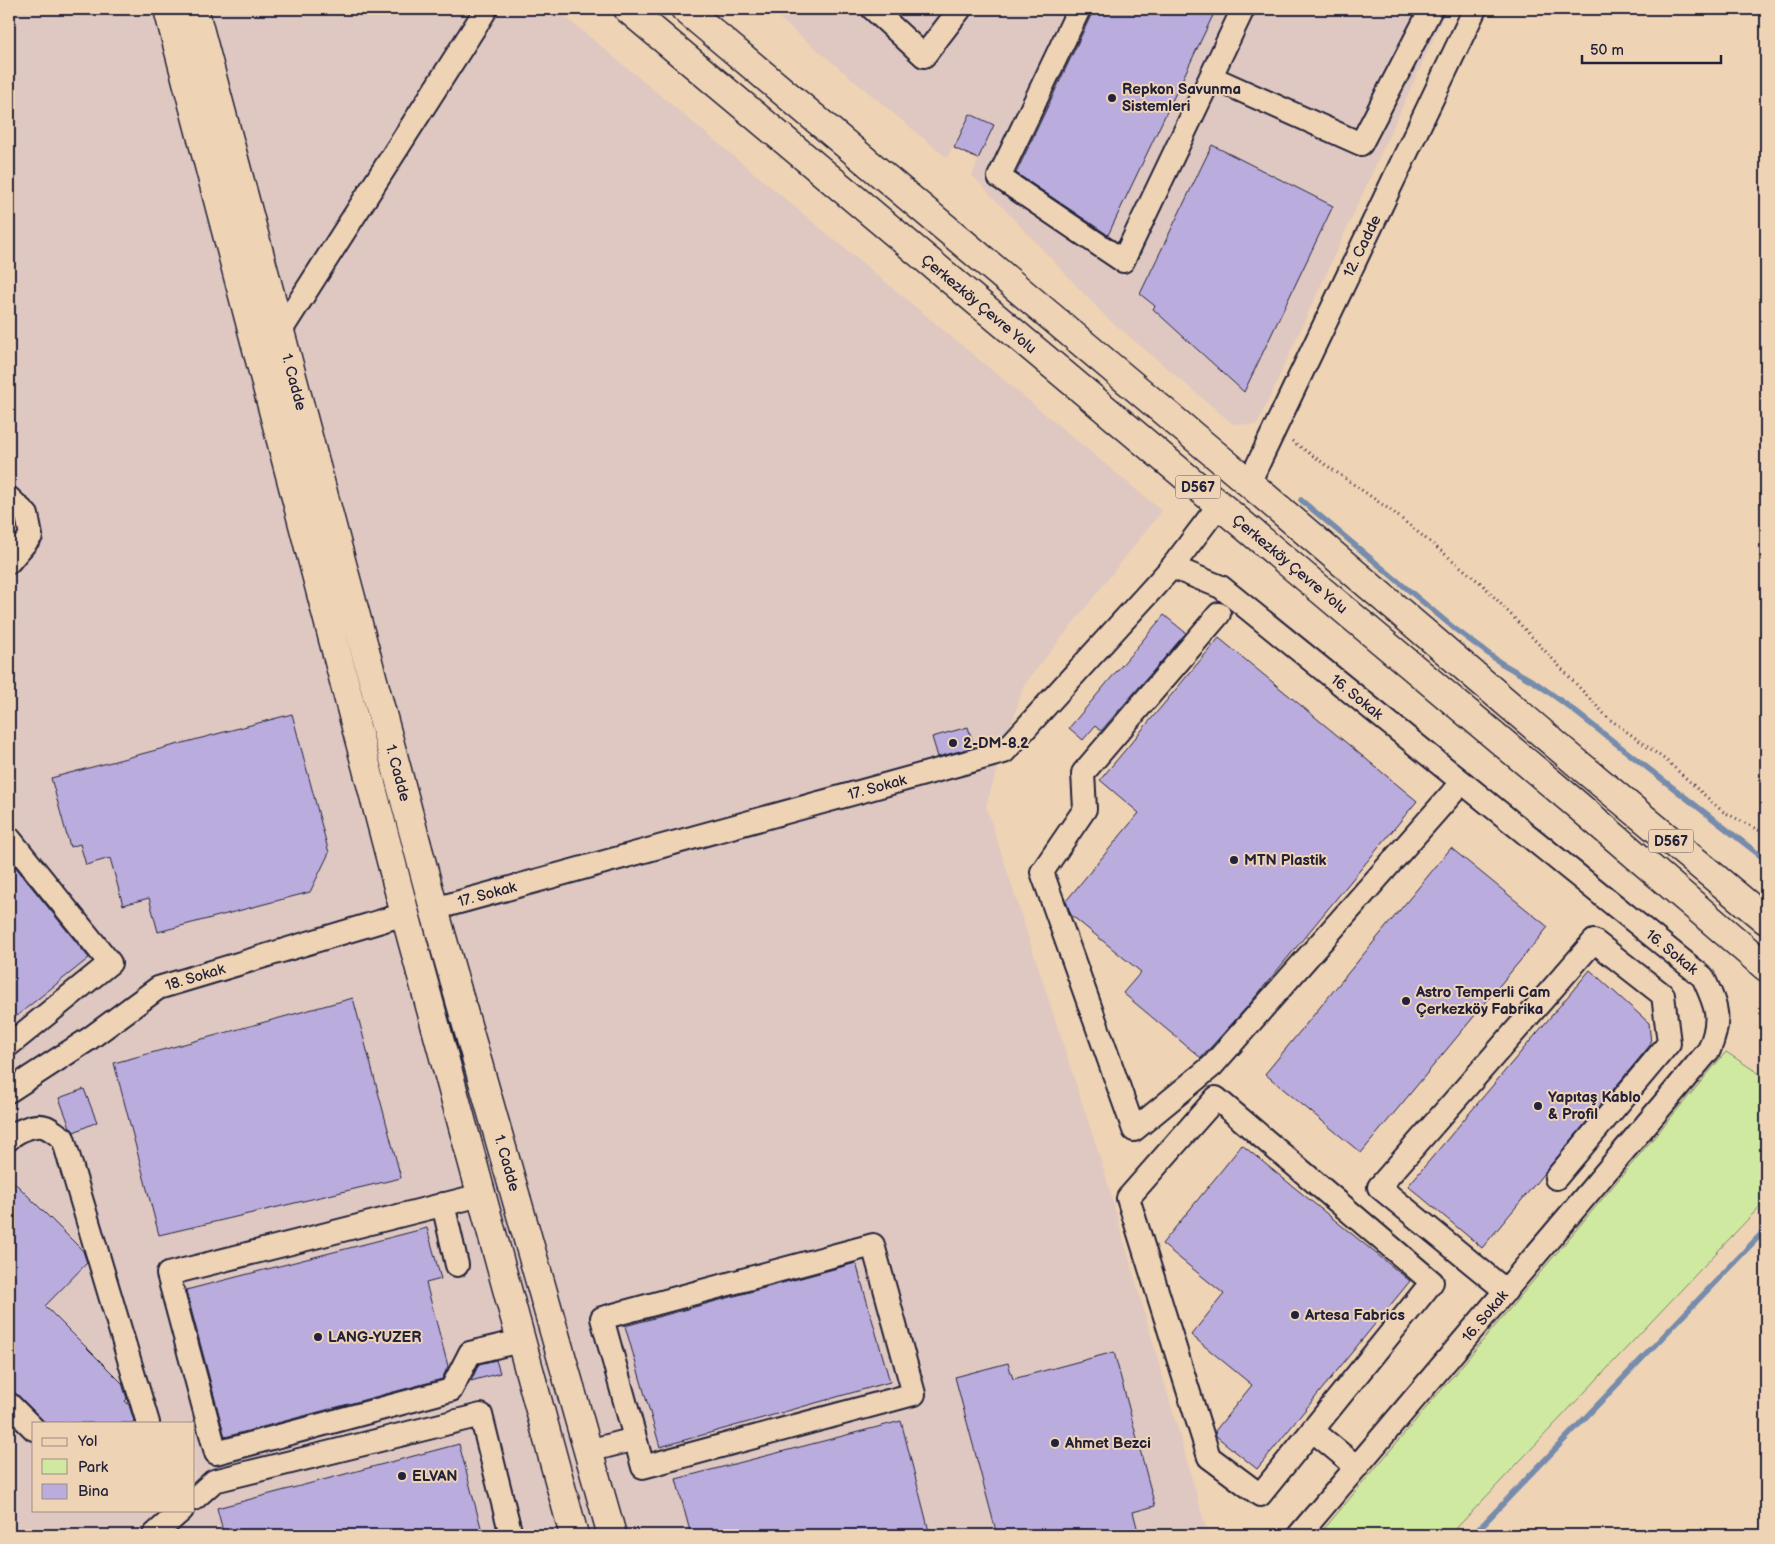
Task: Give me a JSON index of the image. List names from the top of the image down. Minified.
{"streets":{"main road":["Çerkezköy Çevre Yolu","1. Cadde","D567"],"street":["12. Cadde","16. Sokak","17. Sokak","18. Sokak"]},"crossings":[["12. Cadde","D567"],["Çerkezköy Çevre Yolu","17. Sokak"],["1. Cadde","17. Sokak"],["1. Cadde","18. Sokak"],["16. Sokak","17. Sokak"]],"places":["Repkon Savunma Sistemleri","2-DM-8.2","MTN Plastik","Astro Temperli Cam Çerkezköy Fabrika","Yapıtaş Kablo & Profil","Artesa Fabrics","LANG-YUZER","Ahmet Bezci","ELVAN"],"legend":["Yol","Park","Bina"],"scale_bar":"50 m"}
